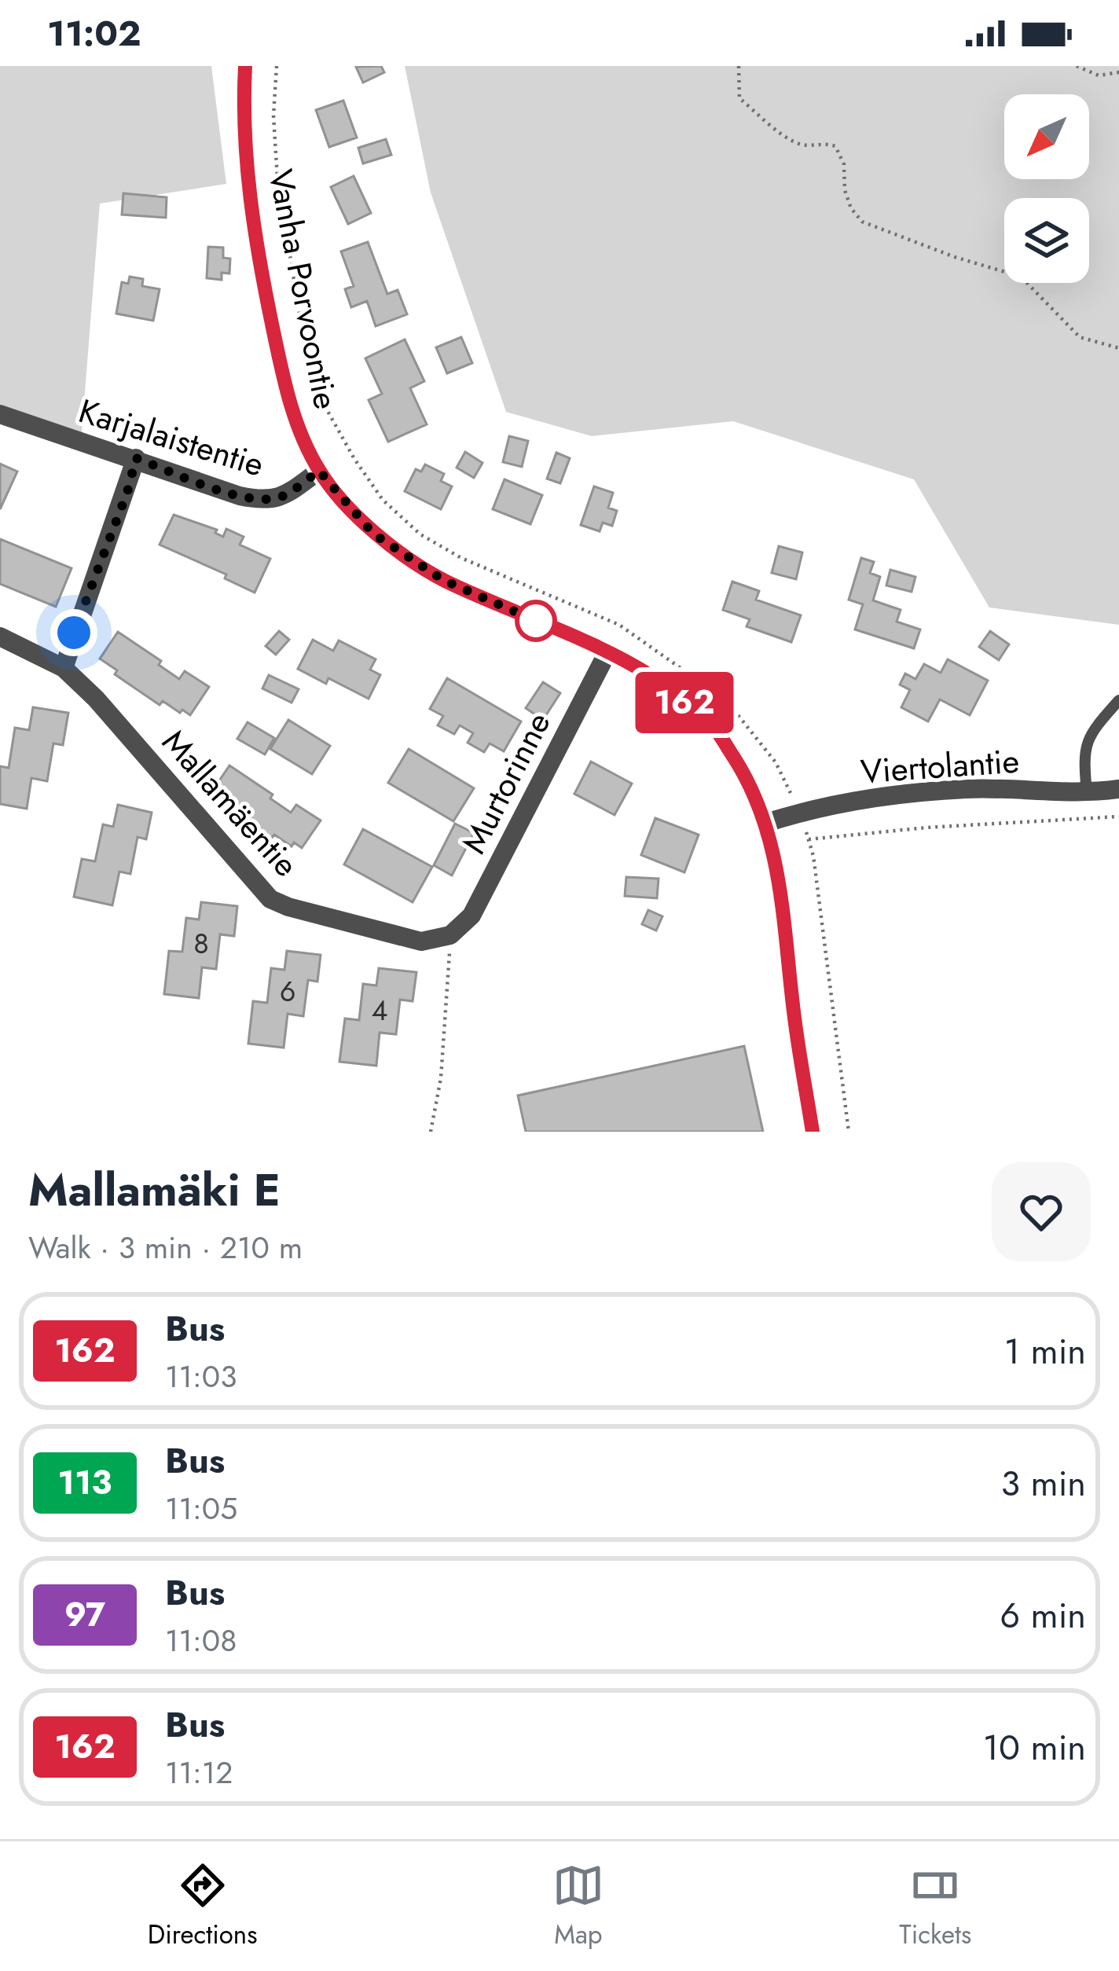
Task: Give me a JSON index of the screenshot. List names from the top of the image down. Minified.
{"streets":{"main road":["Vanha Porvoontie"],"street":["Karjalaistentie","Viertolantie","Murtorinne","Mallamäentie"]},"crossings":[["Vanha Porvoontie","Karjalaistentie"],["Vanha Porvoontie","Viertolantie"],["Vanha Porvoontie","Murtorinne"],["Murtorinne","Mallamäentie"]],"lines":["bus line 162"],"house_numbers":["8","6","4"],"north":"bottom left","page":{"status":"11:02","on_map":"162","heading":["Mallamäki E","Walk · 3 min · 210 m"],"list":[{"mark":"162","name":"Bus","note":"11:03","value":"1 min"},{"mark":"113","name":"Bus","note":"11:05","value":"3 min"},{"mark":"97","name":"Bus","note":"11:08","value":"6 min"},{"mark":"162","name":"Bus","note":"11:12","value":"10 min"}],"tabs":["Directions","Map","Tickets"]}}
